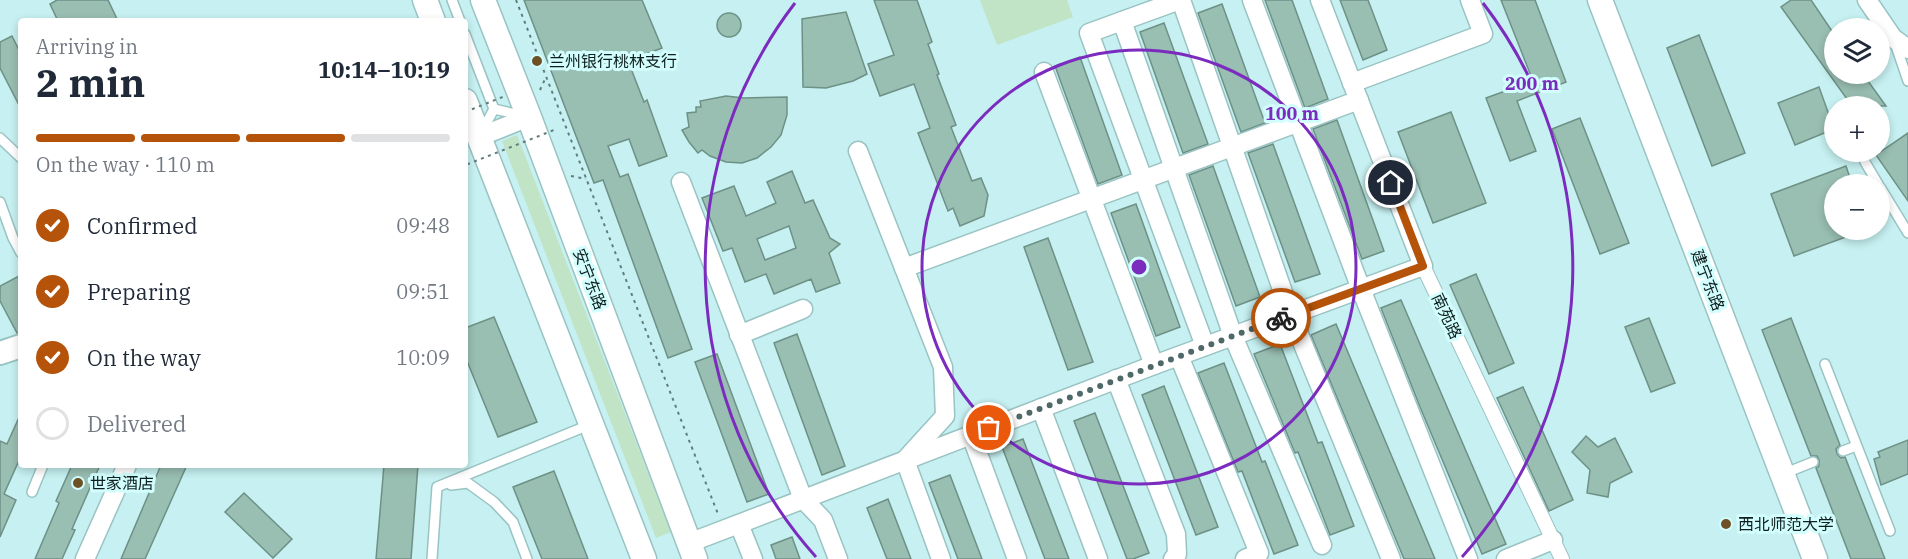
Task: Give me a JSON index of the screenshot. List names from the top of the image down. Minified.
{"streets":{"main road":["安宁东路","建宁东路"],"street":["南苑路"]},"places":["兰州银行桃林支行","世家酒店","西北师范大学"],"page":{"map_buttons":["+","−"],"heading":["2 min","Arriving in","10:14–10:19"],"bar":"On the way · 110 m","list":[["Confirmed","09:48"],["Preparing","09:51"],["On the way","10:09"],"Delivered"]},"rings":["200 m","100 m"]}
